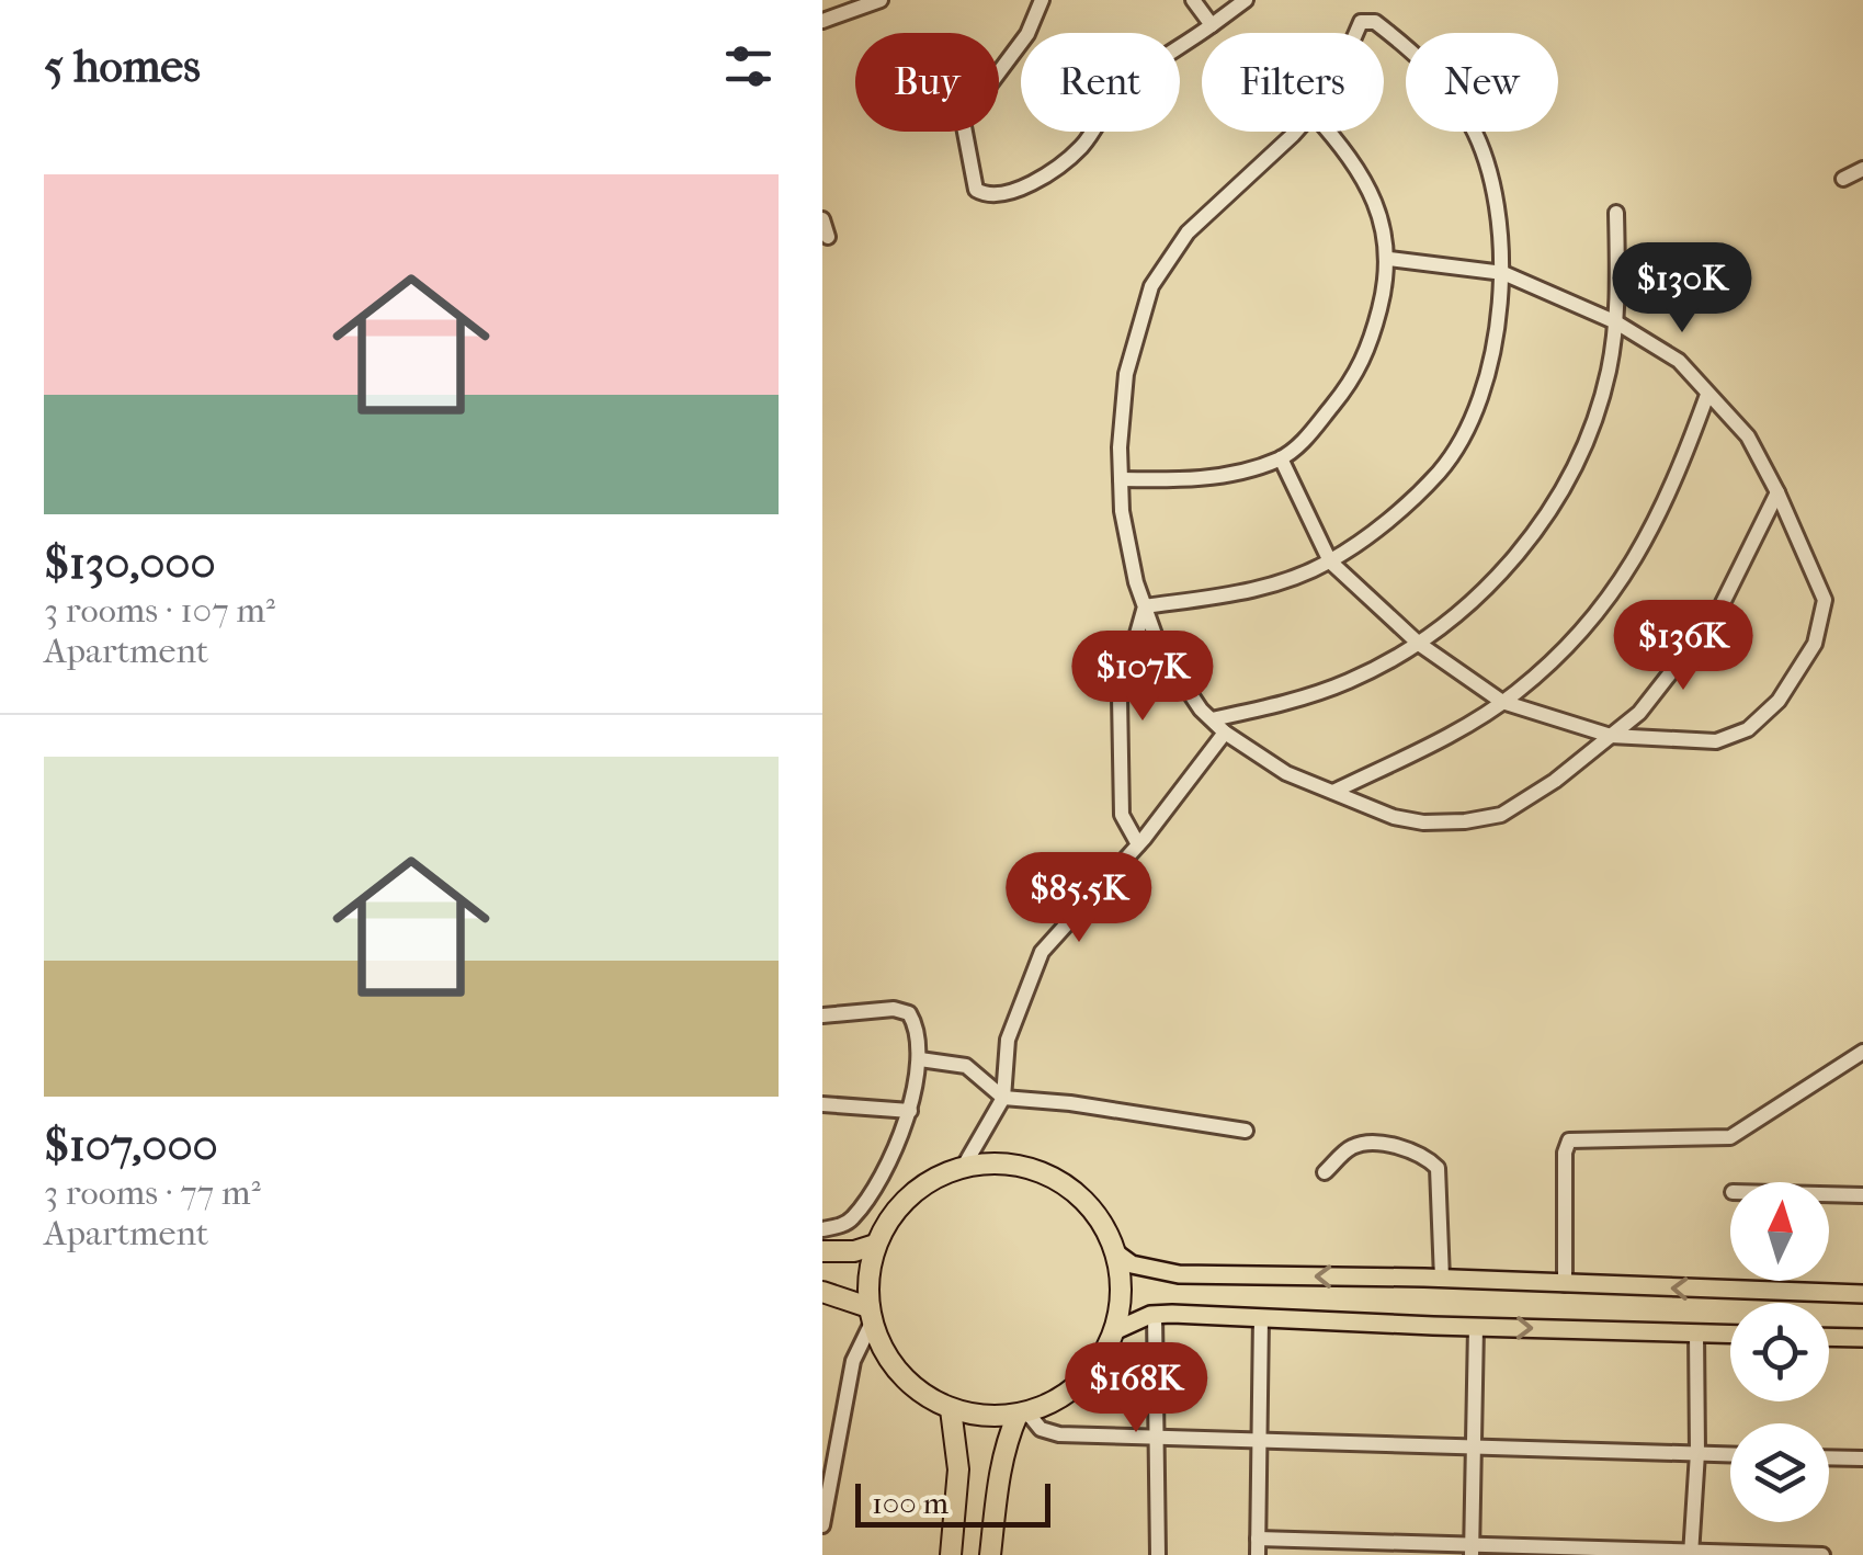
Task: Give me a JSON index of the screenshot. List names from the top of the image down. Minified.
{"scale_bar":"100 m","north":"top","page":{"heading":"5 homes","chip":["Buy","Rent","Filters","New"],"list":[{"name":"$130,000","note":"3 rooms · 107 m² · Apartment"},{"name":"$107,000","note":"3 rooms · 77 m² · Apartment"}],"price":["$130K","$136K","$107K","$85.5K","$168K"],"scale":"100 m"}}
